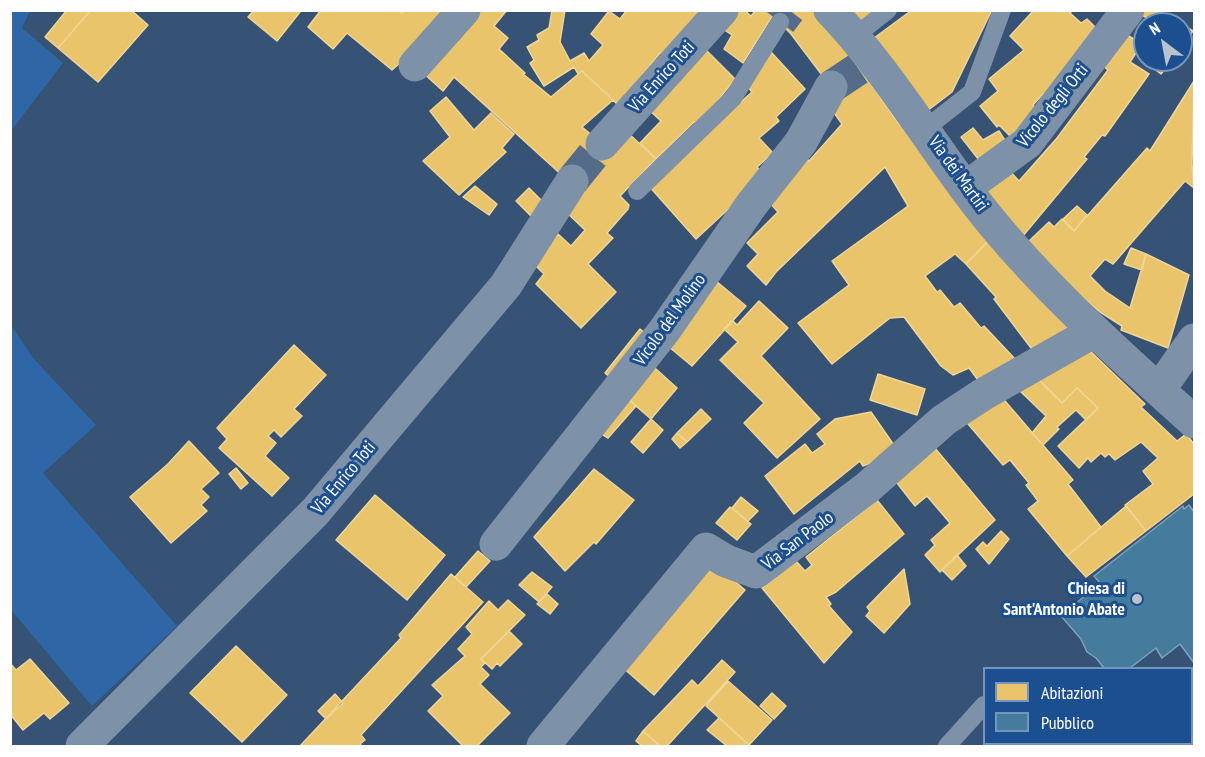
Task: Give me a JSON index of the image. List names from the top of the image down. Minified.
{"streets":{"street":["Via Enrico Toti","Vicolo degli Orti","Via dei Martiri","Vicolo del Molino","Via San Paolo"]},"crossings":[["Vicolo degli Orti","Via dei Martiri"],["Via dei Martiri","Via San Paolo"]],"places":["Chiesa di Sant'Antonio Abate"],"legend":["Abitazioni","Pubblico"],"north":"top left"}
